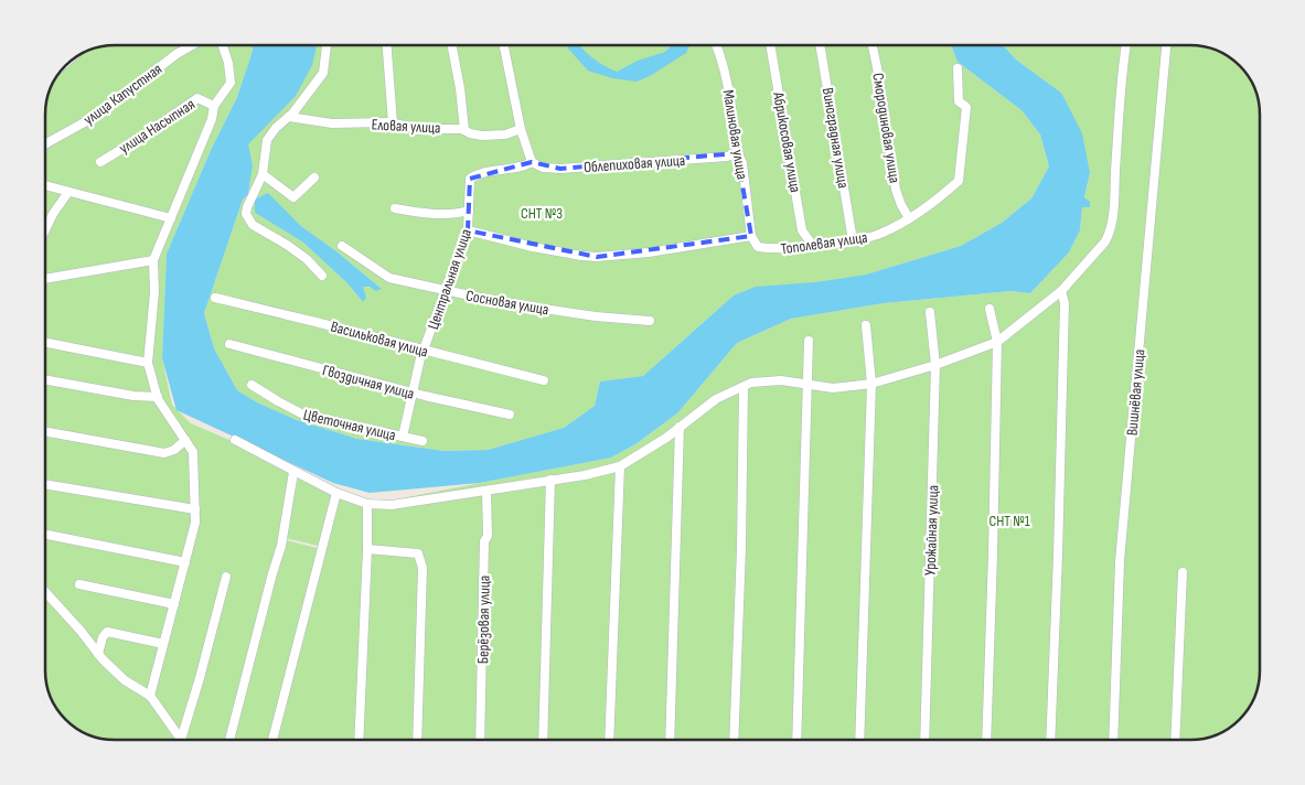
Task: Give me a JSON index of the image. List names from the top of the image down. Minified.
{"streets":{"street":["улица Капустная","улица Насыпная","Еловая улица","Смородиновая улица","Малиновая улица","Виноградная улица","Абрикосовая улица","Облепиховая улица","Тополевая улица","Центральная улица","Сосновая улица","Васильковая улица","Гвоздичная улица","Вишнёвая улица","Цветочная улица","Урожайная улица","Берёзовая улица"]},"crossings":[["Смородиновая улица","Тополевая улица"],["Малиновая улица","Облепиховая улица"],["Малиновая улица","Тополевая улица"],["Виноградная улица","Тополевая улица"],["Абрикосовая улица","Тополевая улица"],["Облепиховая улица","Центральная улица"],["Центральная улица","Сосновая улица"],["Центральная улица","Васильковая улица"],["Центральная улица","Гвоздичная улица"],["Центральная улица","Цветочная улица"]],"parks":["СНТ №3","СНТ №1"]}
